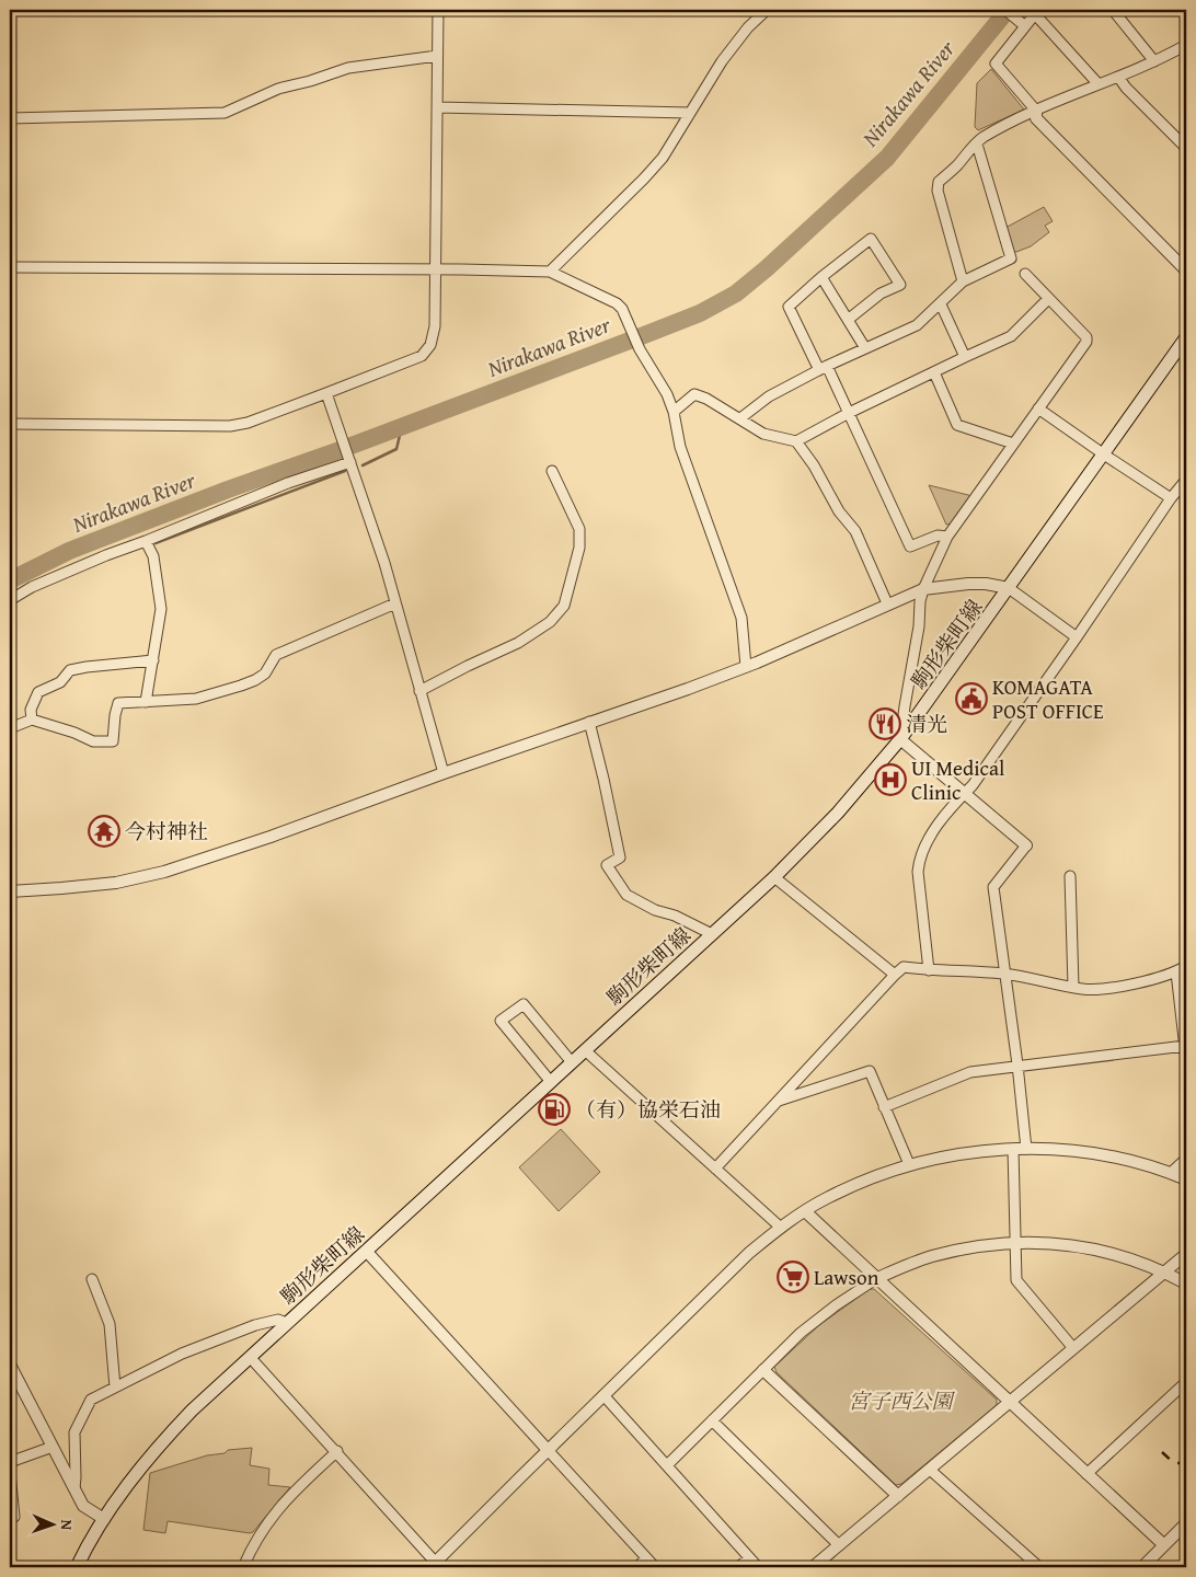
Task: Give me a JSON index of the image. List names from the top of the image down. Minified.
{"streets":{"main road":["駒形柴町線"]},"water":["Nirakawa River"],"parks":["宮子西公園"],"places":{"public building":["KOMAGATA POST OFFICE"],"restaurant":["清光"],"hospital":["UI Medical Clinic"],"temple":["今村神社"],"fuel station":["（有）協栄石油"],"supermarket":["Lawson"]},"north":"right"}
